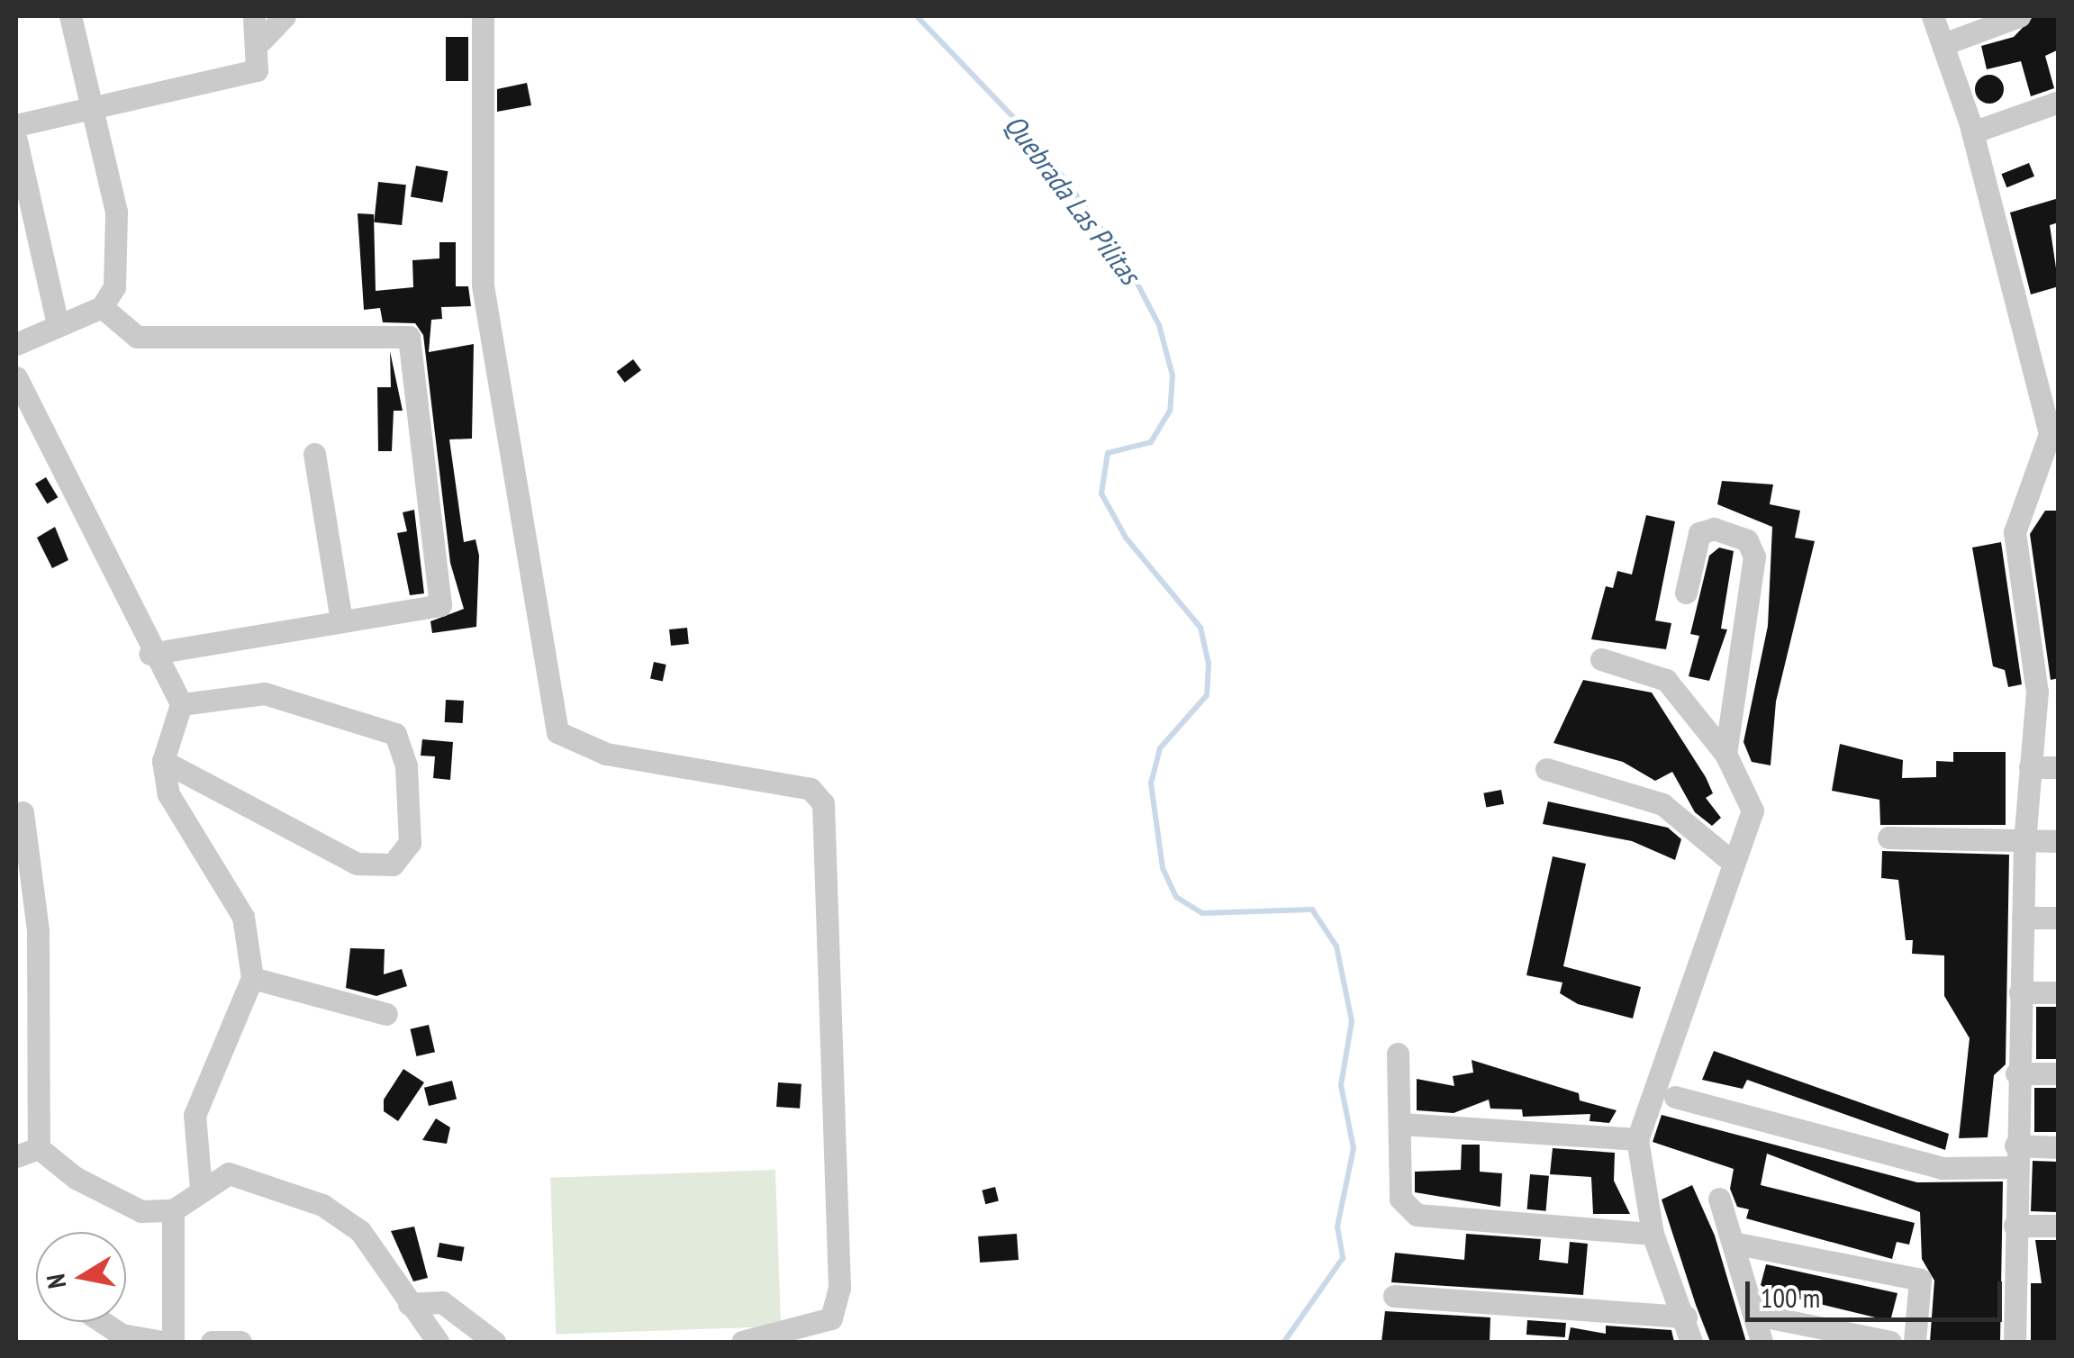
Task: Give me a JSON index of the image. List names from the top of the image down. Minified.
{"water":["Quebrada Las Pilitas"],"scale_bar":"100 m","north":"left"}
